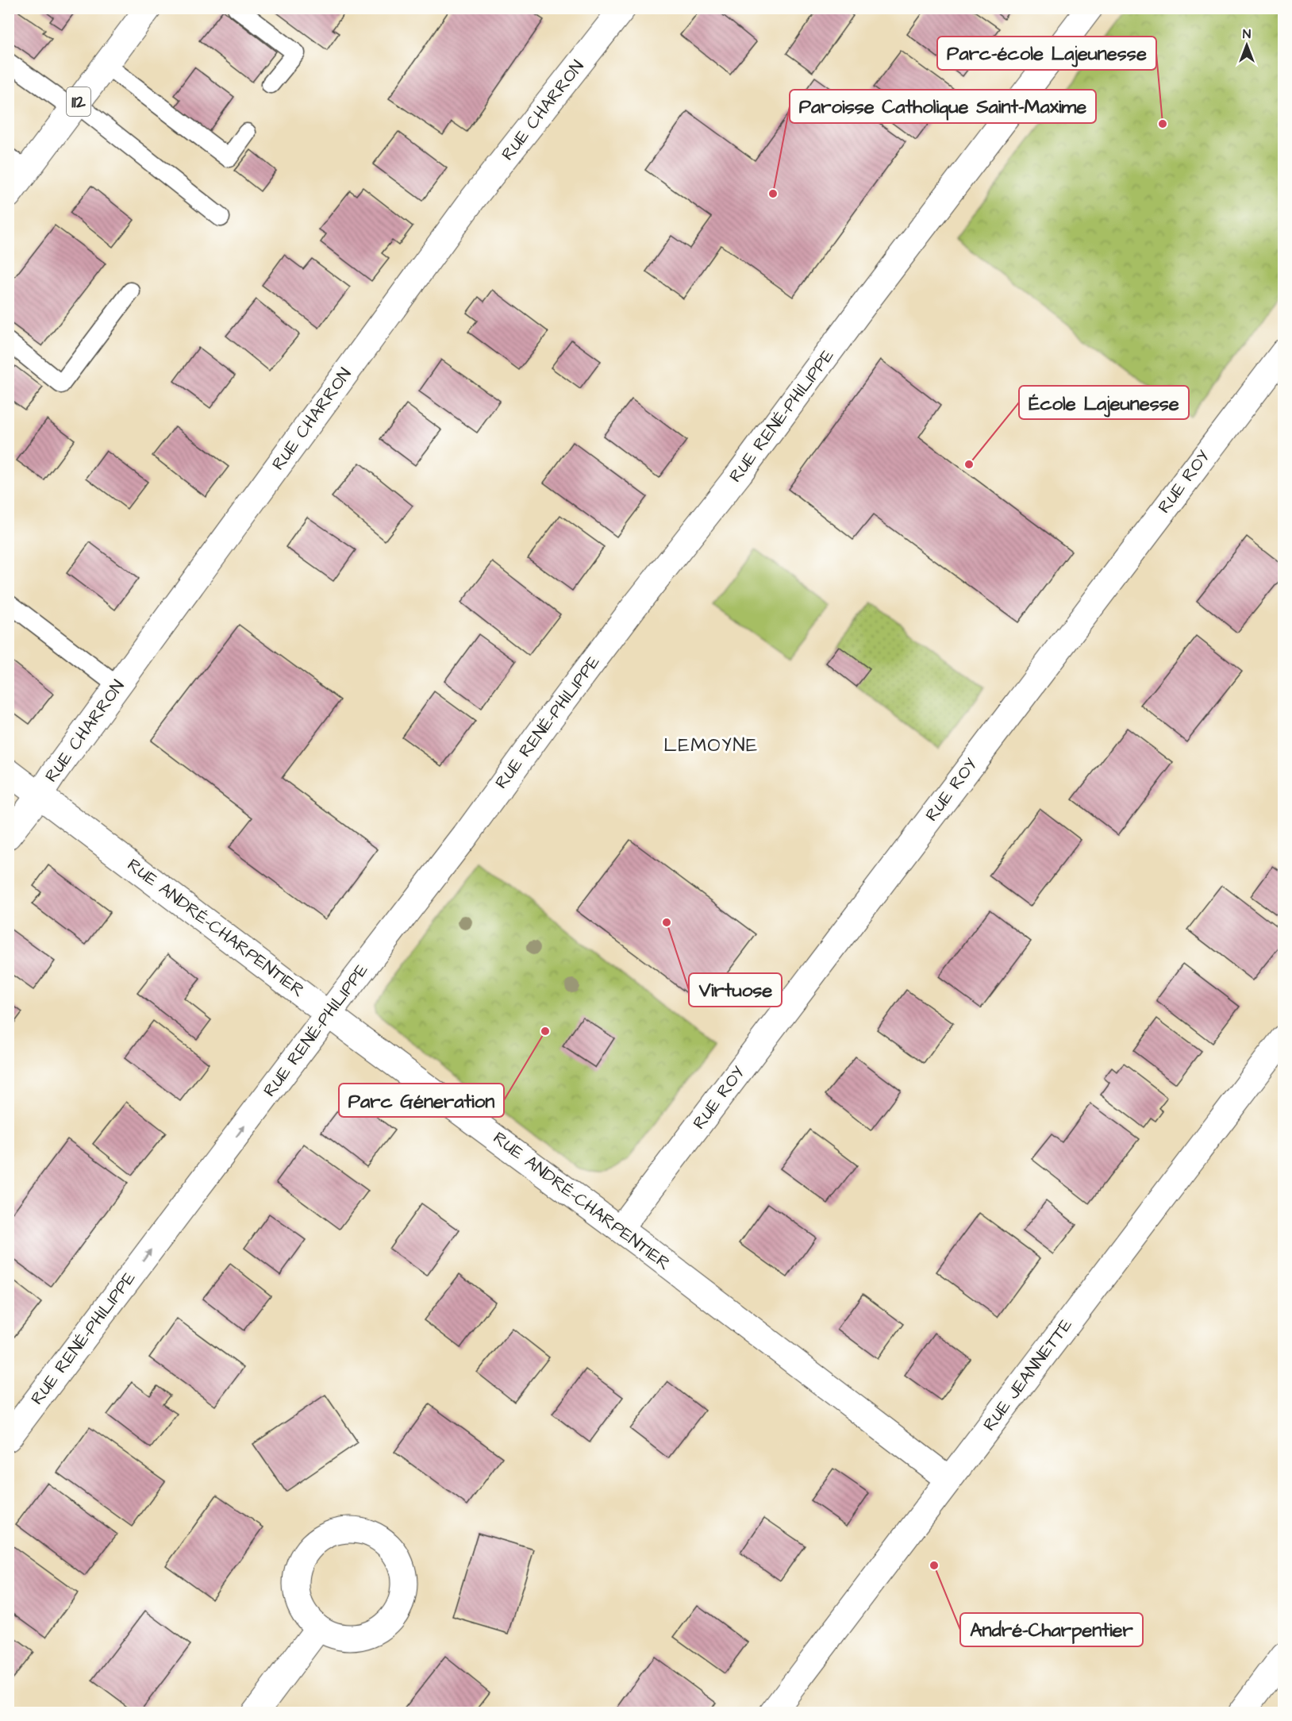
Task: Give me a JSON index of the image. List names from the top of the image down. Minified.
{"streets":{"street":["112","RUE CHARRON","RUE RENÉ-PHILIPPE","RUE ROY","RUE ANDRÉ-CHARPENTIER","RUE JEANNETTE"]},"crossings":[["RUE CHARRON","RUE ANDRÉ-CHARPENTIER"],["RUE RENÉ-PHILIPPE","RUE ANDRÉ-CHARPENTIER"],["RUE ROY","RUE ANDRÉ-CHARPENTIER"],["RUE ANDRÉ-CHARPENTIER","RUE JEANNETTE"]],"districts":["LEMOYNE"],"places":["Parc-école Lajeunesse","Paroisse Catholique Saint-Maxime","École Lajeunesse","Virtuose","Parc Géneration","André-Charpentier"],"north":"top"}
